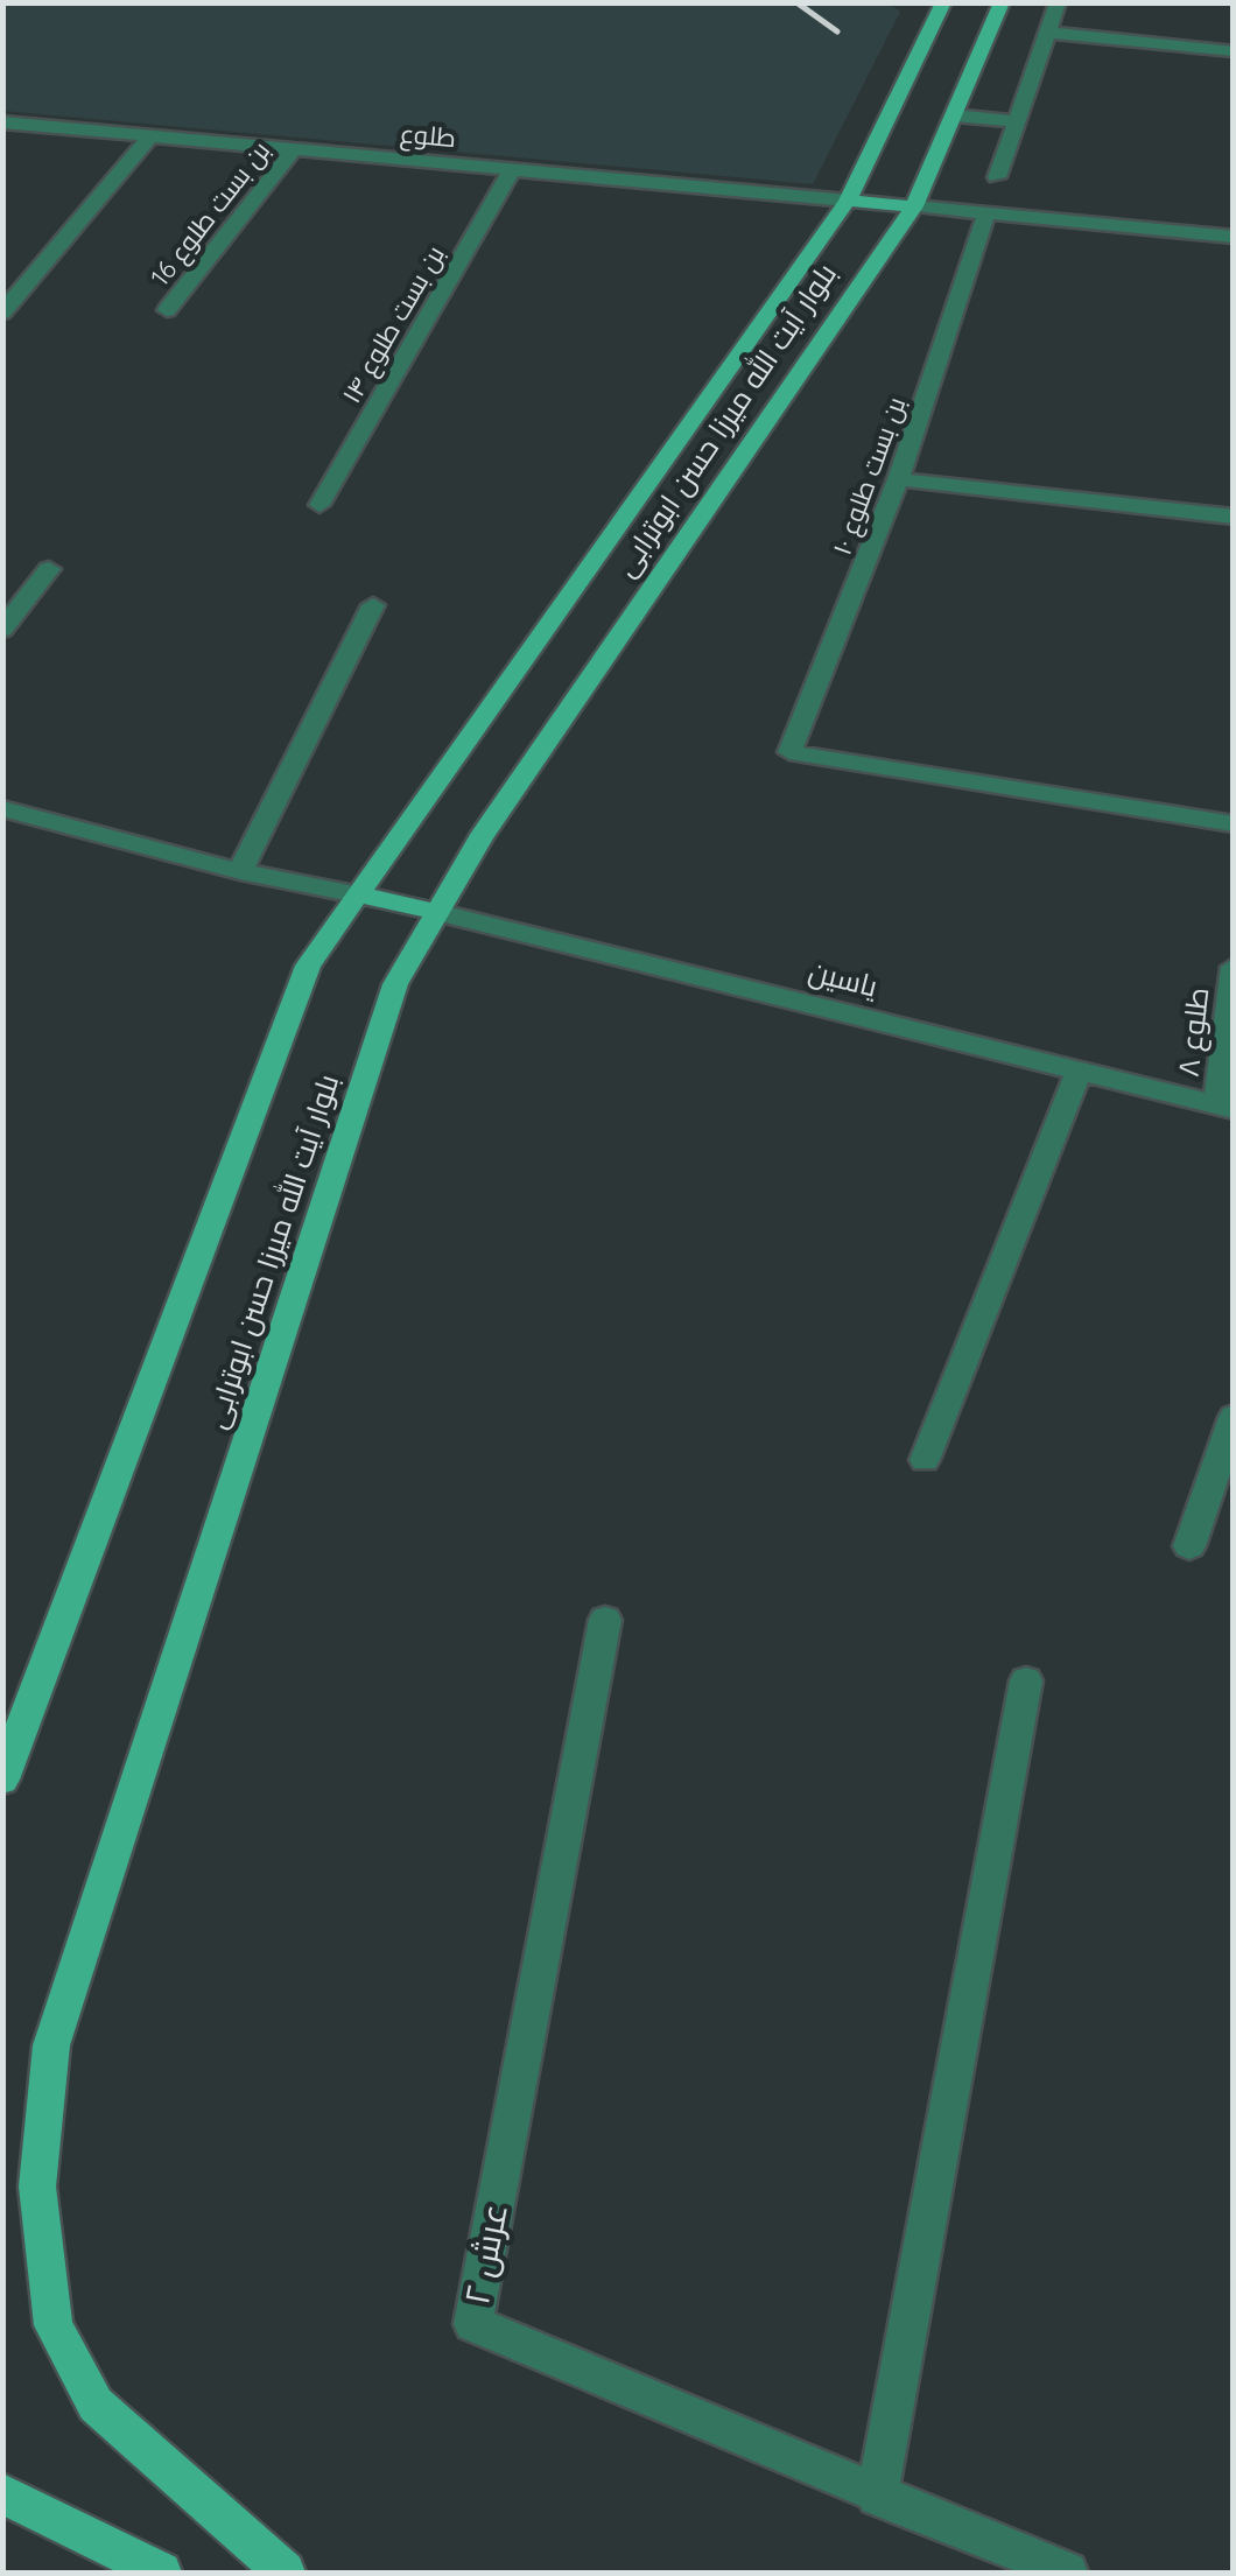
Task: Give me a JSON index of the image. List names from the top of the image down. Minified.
{"streets":{"main road":["بلوار آیت الله میرزا حسن ابوترابی"],"street":["طلوع","بن بست طلوع 16","بن بست طلوع ۱۴","بن بست طلوع ۱۰","یاسین","طلوع ۸","عرش ۲"]},"crossings":[["طلوع","بن بست طلوع 16"],["طلوع","بن بست طلوع ۱۴"],["طلوع","بلوار آیت الله میرزا حسن ابوترابی"],["بلوار آیت الله میرزا حسن ابوترابی","یاسین"],["یاسین","طلوع ۸"]]}
